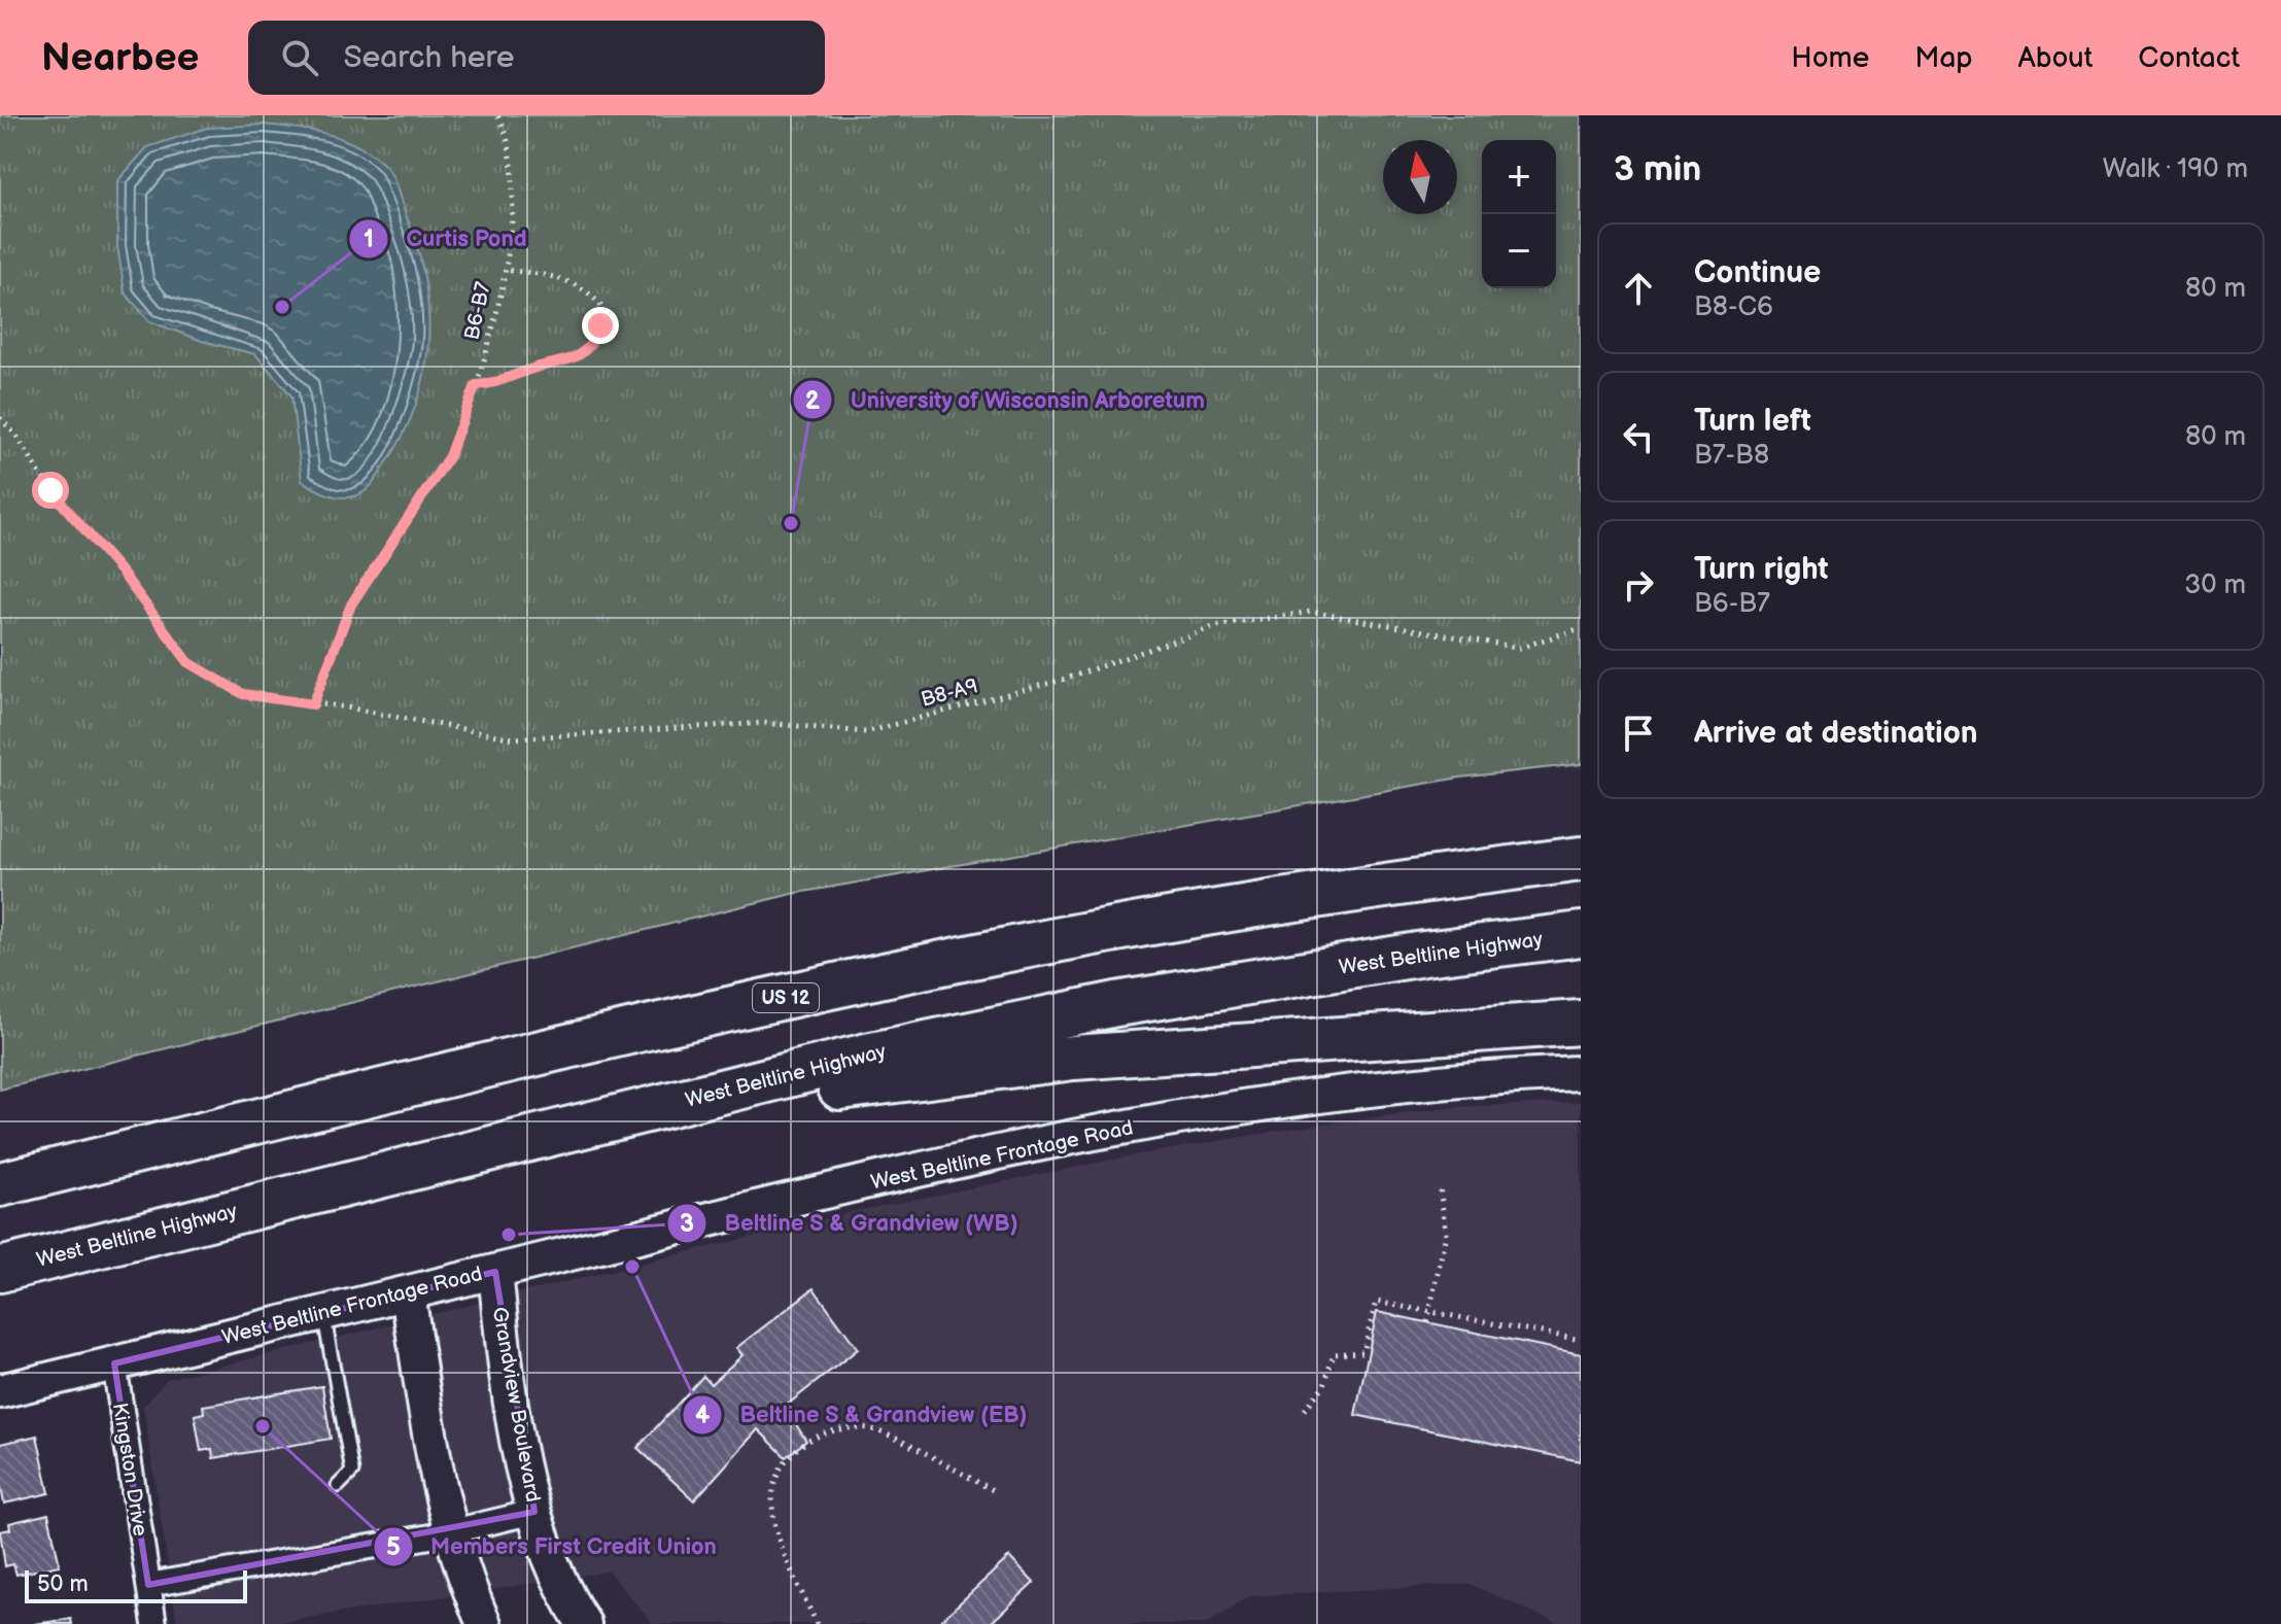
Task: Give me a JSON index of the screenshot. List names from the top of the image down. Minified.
{"streets":{"highway":["West Beltline Highway","US 12"],"street":["West Beltline Frontage Road","Grandview Boulevard","Kingston Drive"],"path":["B6-B7","B8-A9"]},"crossings":[["West Beltline Frontage Road","Grandview Boulevard"],["West Beltline Frontage Road","Kingston Drive"]],"places":["Curtis Pond","University of Wisconsin Arboretum","Beltline S & Grandview (WB)","Beltline S & Grandview (EB)","Members First Credit Union"],"scale_bar":"50 m","north":"top","page":{"header":"Nearbee","search":"Search here","nav":["Home","Map","About","Contact"],"heading":["3 min","Walk · 190 m"],"map_buttons":["+","−"],"list":[["Continue","B8-C6","80 m"],["Turn left","B7-B8","80 m"],["Turn right","B6-B7","30 m"],"Arrive at destination"],"scale":"50 m"}}
